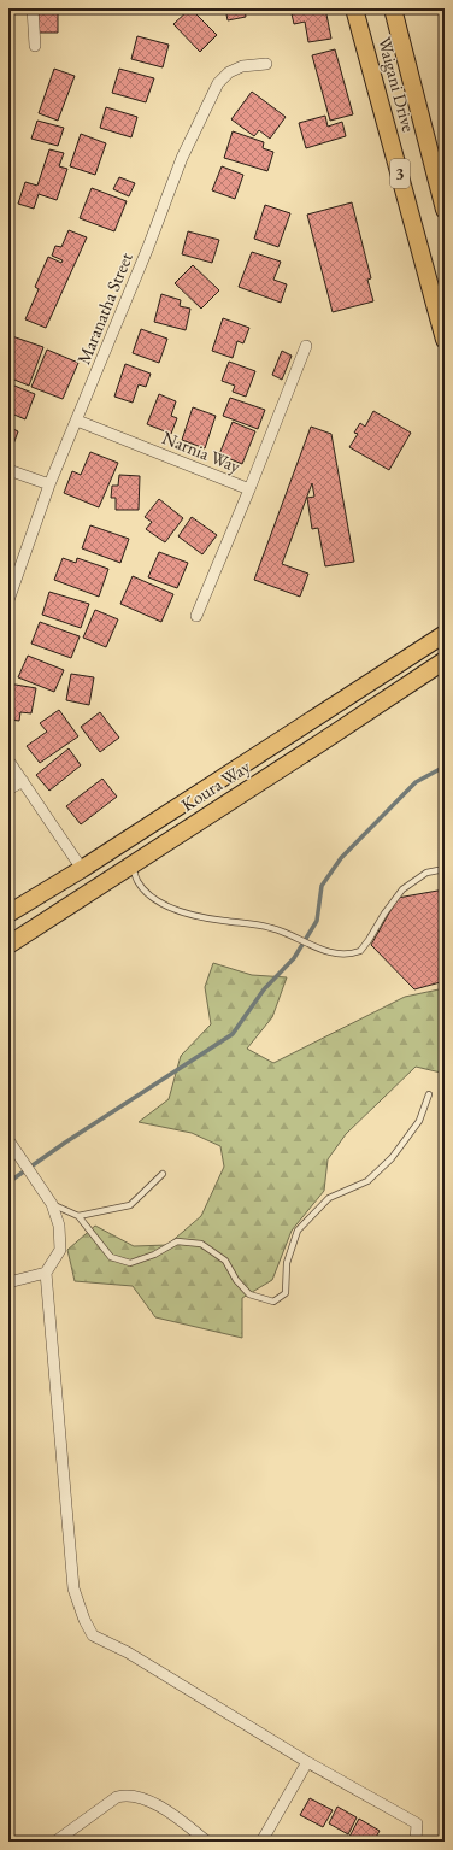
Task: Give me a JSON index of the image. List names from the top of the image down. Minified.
{"streets":{"highway":["Waigani Drive","3","Koura Way"],"street":["Maranatha Street","Narnia Way"]},"crossings":[["Maranatha Street","Narnia Way"]]}
